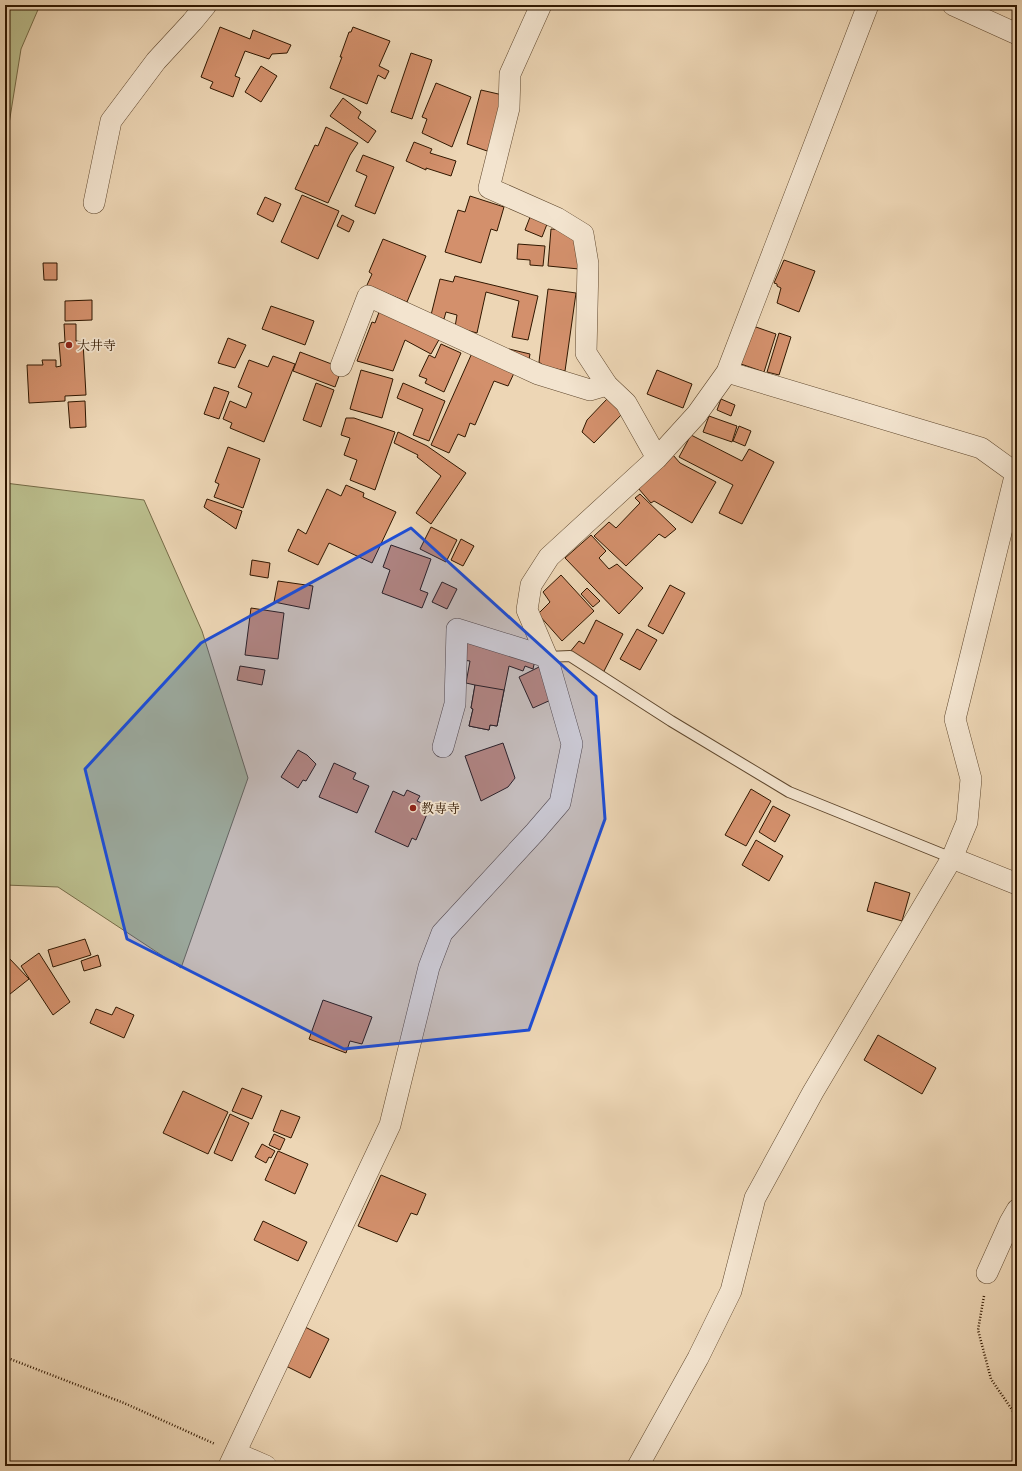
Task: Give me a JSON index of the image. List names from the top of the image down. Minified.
{"places":["大井寺","教専寺"]}
